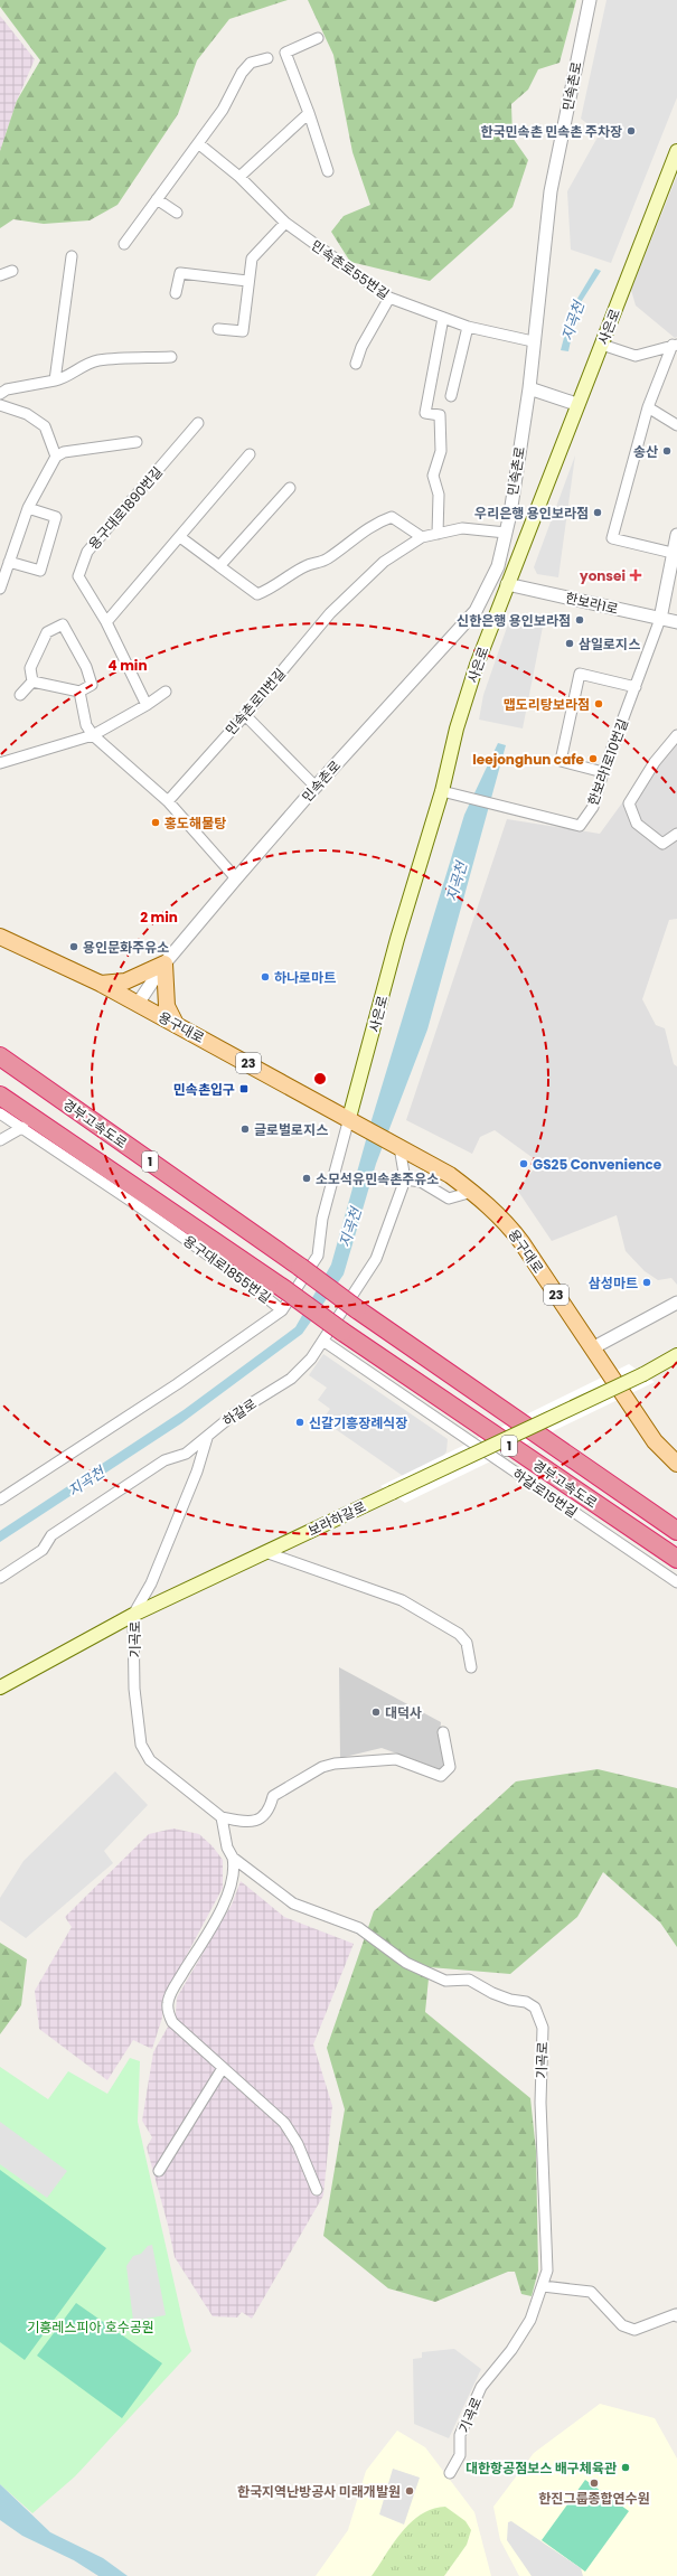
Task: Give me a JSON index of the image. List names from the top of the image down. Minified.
{"streets":{"highway":["경부고속도로","1"],"main road":["사은로","용구대로","23","보라하갈로"],"street":["민속촌로","민속촌로55번길","용구대로1890번길","한보라1로","민속촌로11번길","한보라1로10번길","용구대로1855번길","하갈로","하갈로15번길","기곡로"]},"crossings":[["민속촌로","민속촌로55번길"],["민속촌로","민속촌로11번길"],["민속촌로","용구대로"],["사은로","한보라1로"],["사은로","한보라1로10번길"],["사은로","용구대로"],["사은로","23"],["사은로","용구대로1855번길"],["한보라1로","한보라1로10번길"],["용구대로","23"],["용구대로","용구대로1855번길"],["23","용구대로1855번길"],["하갈로","하갈로15번길"],["하갈로","기곡로"],["보라하갈로","기곡로"]],"water":["지곡천"],"parks":["기흥레스피아 호수공원"],"places":{"other":["한국민속촌 민속촌 주차장","송산","우리은행 용인보라점","신한은행 용인보라점","삼일로지스","맵도리탕보라점","leejonghun cafe","홍도해물탕","용인문화주유소","하나로마트","글로벌로지스","GS25 Convenience","소모석유민속촌주유소","삼성마트","신갈기흥장례식장","대덕사","대한항공점보스 배구체육관","한진그룹종합연수원","한국지역난방공사 미래개발원"],"health":["yonsei"],"transit":["민속촌입구"]},"rings":["4 min","2 min"]}
